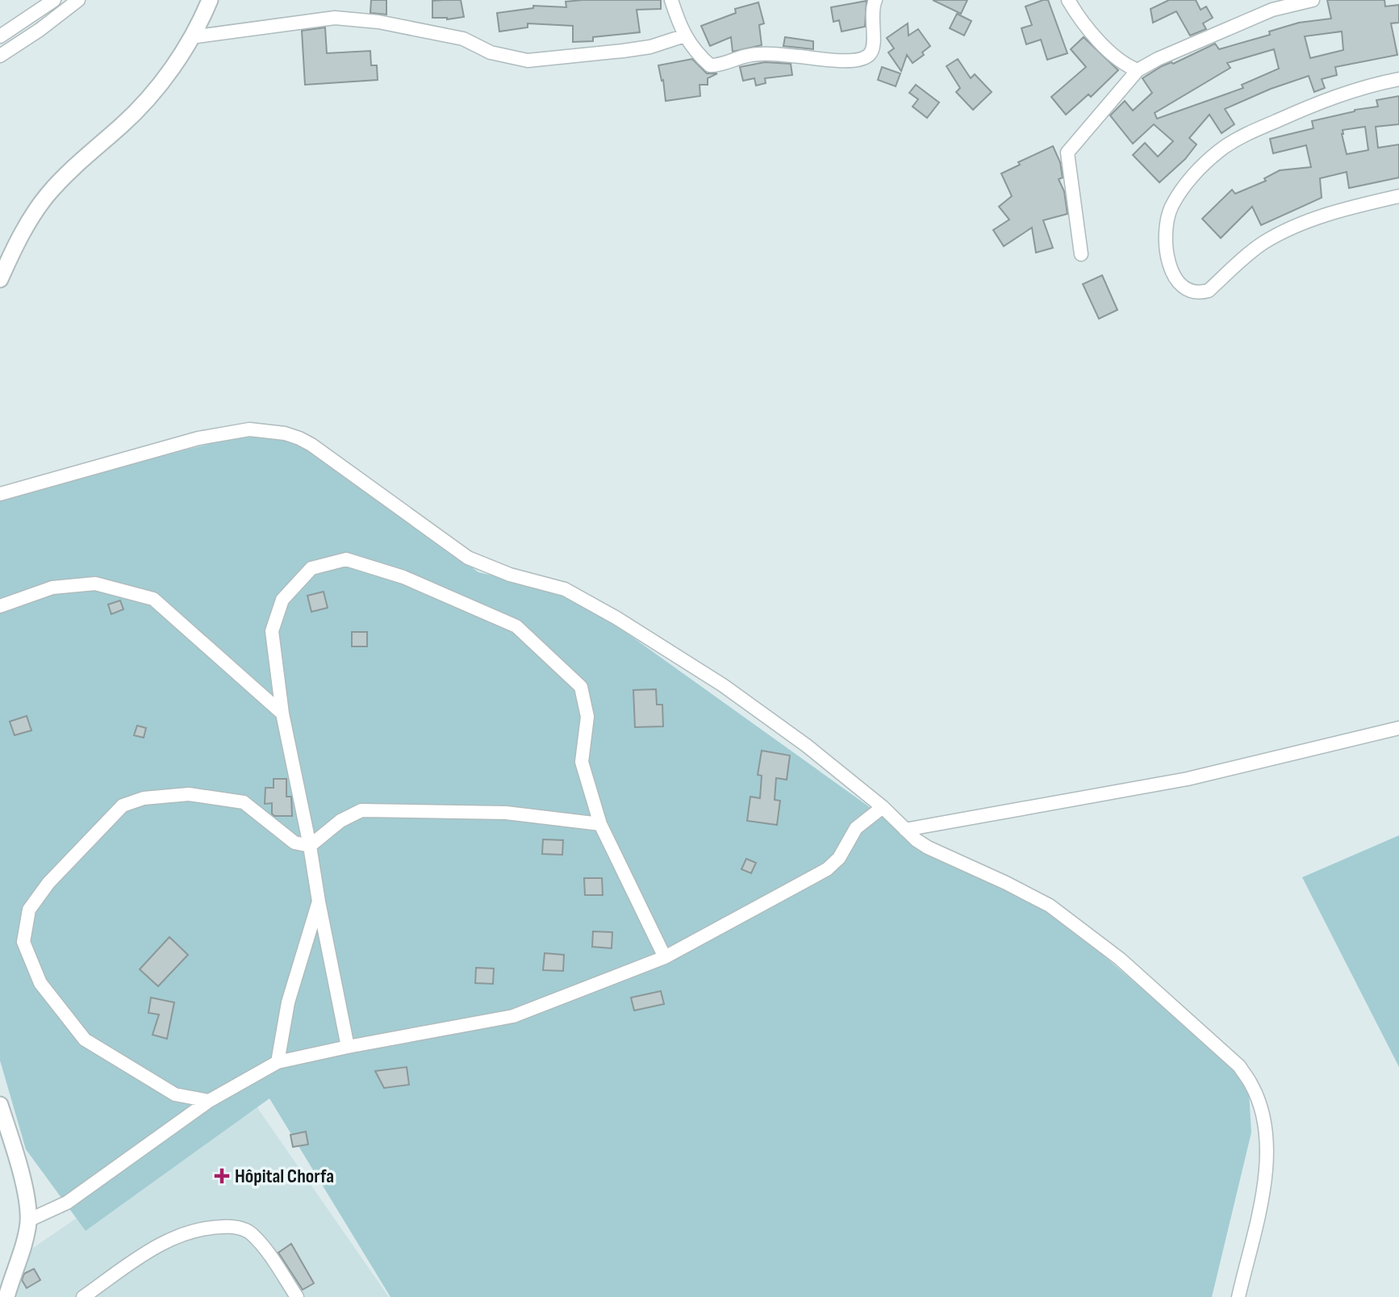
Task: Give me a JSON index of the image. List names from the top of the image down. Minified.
{"places":{"health":["Hôpital Chorfa"]}}
